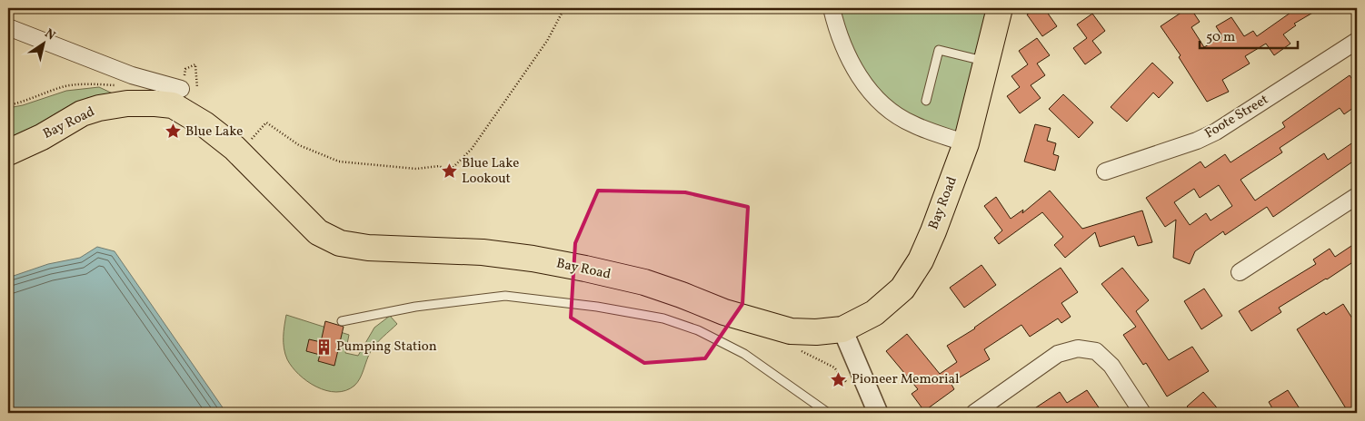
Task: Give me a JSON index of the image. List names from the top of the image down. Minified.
{"streets":{"main road":["Bay Road"],"street":["Foote Street"]},"places":{"place":["Blue Lake","Blue Lake Lookout","Pioneer Memorial"],"building":["Pumping Station"]},"scale_bar":"50 m","north":"top right"}
